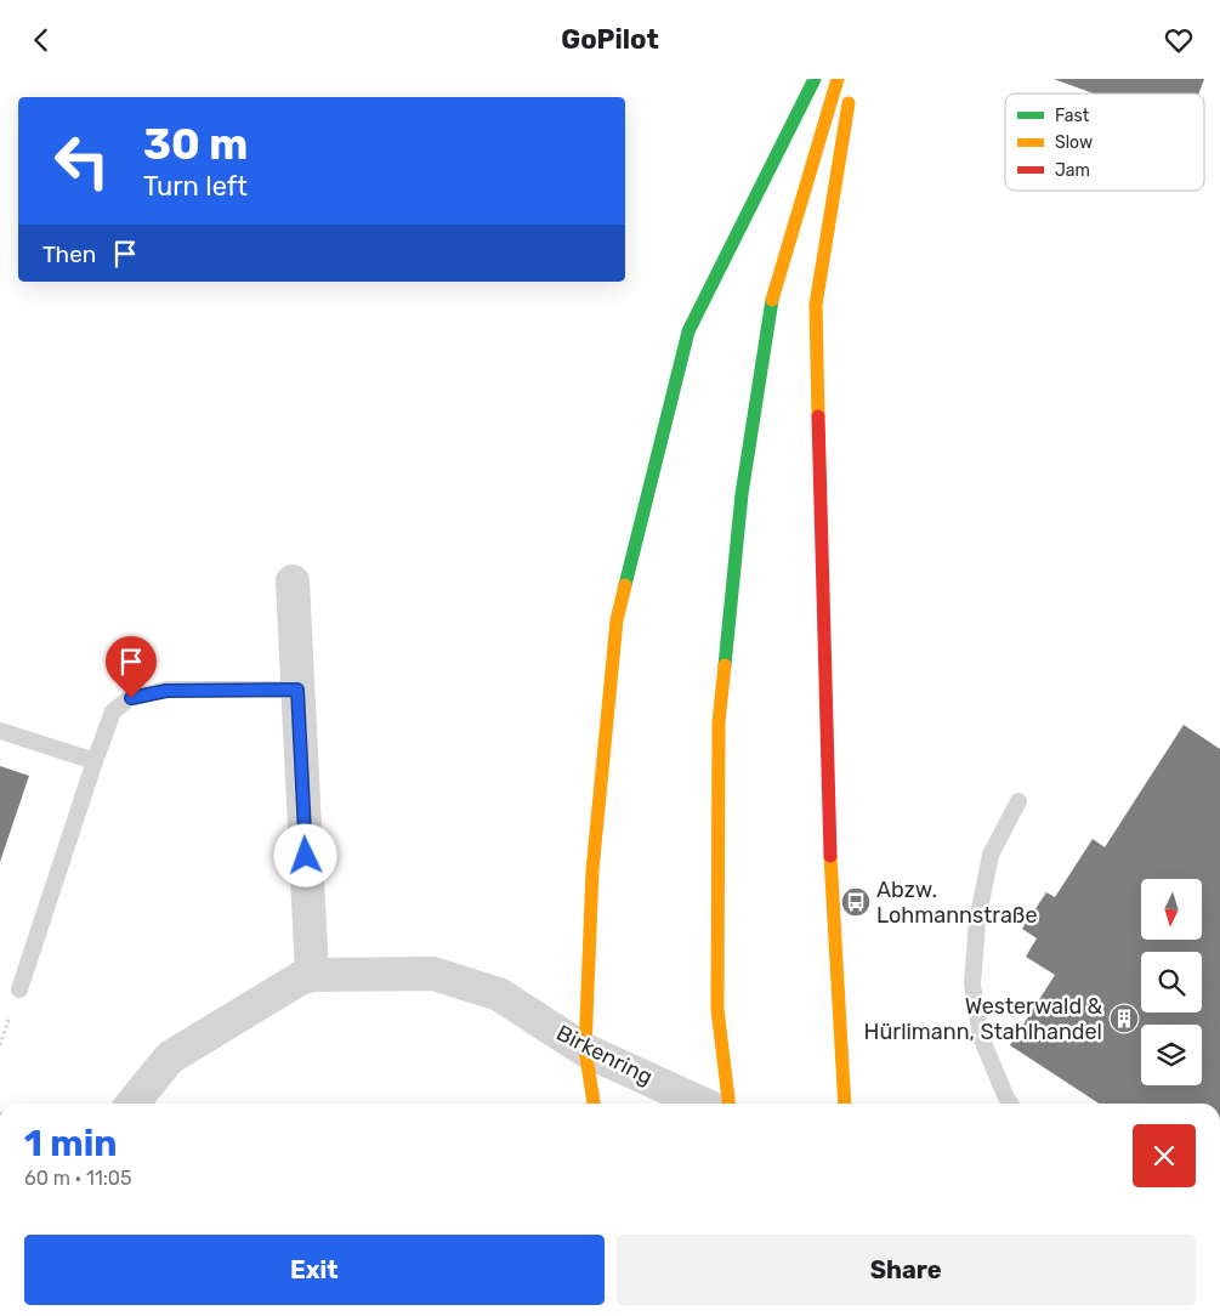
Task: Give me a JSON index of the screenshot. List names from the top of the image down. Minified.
{"streets":{"street":["Birkenring"]},"places":{"bus stop":["Abzw. Lohmannstraße"],"building":["Westerwald & Hürlimann, Stahlhandel"]},"legend":["Fast","Slow","Jam"],"north":"bottom","page":{"header":"GoPilot","turn":["30 m","Turn left"],"then":"Then","heading":["1 min","60 m · 11:05"],"buttons":["Exit","Share"]}}
